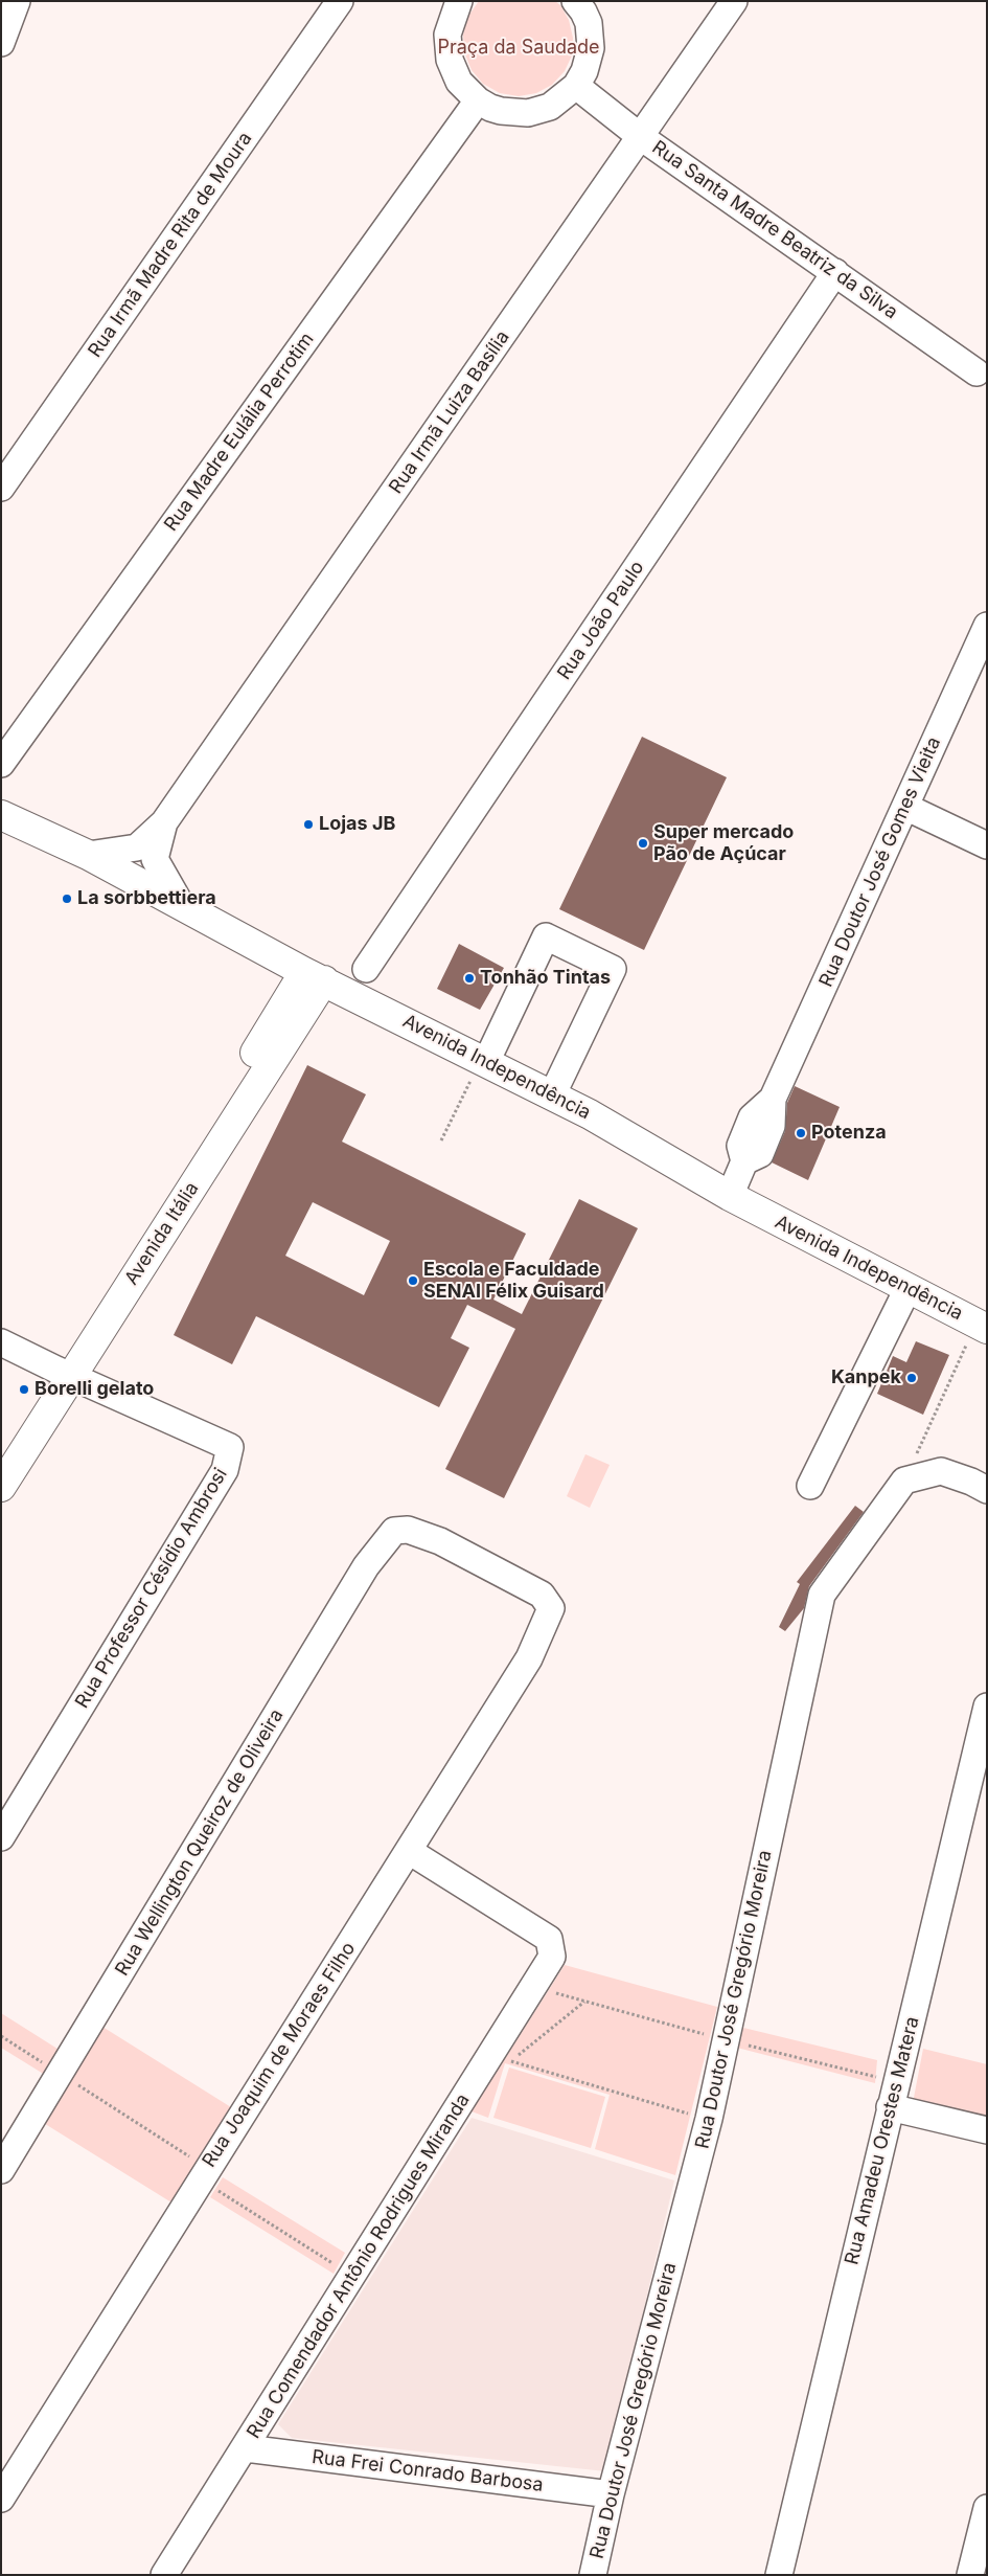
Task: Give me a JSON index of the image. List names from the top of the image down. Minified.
{"streets":{"main road":["Avenida Independência","Avenida Itália"],"street":["Rua Santa Madre Beatriz da Silva","Rua Irmã Madre Rita de Moura","Rua Irmã Luiza Basília","Rua Madre Eulália Perrotim","Rua João Paulo","Rua Doutor José Gomes Vieita","Rua Professor Césídio Ambrosi","Rua Wellington Queiroz de Oliveira","Rua Doutor José Gregório Moreira","Rua Joaquim de Moraes Filho","Rua Amadeu Orestes Matera","Rua Comendador Antônio Rodrigues Miranda","Rua Frei Conrado Barbosa"]},"crossings":[["Rua Santa Madre Beatriz da Silva","Rua Irmã Luiza Basília"],["Rua Santa Madre Beatriz da Silva","Rua João Paulo"],["Rua Irmã Luiza Basília","Avenida Independência"],["Rua Doutor José Gomes Vieita","Avenida Independência"],["Avenida Independência","Avenida Itália"],["Avenida Itália","Rua Professor Césídio Ambrosi"],["Rua Wellington Queiroz de Oliveira","Rua Joaquim de Moraes Filho"],["Rua Doutor José Gregório Moreira","Rua Frei Conrado Barbosa"],["Rua Joaquim de Moraes Filho","Rua Comendador Antônio Rodrigues Miranda"],["Rua Comendador Antônio Rodrigues Miranda","Rua Frei Conrado Barbosa"]],"parks":["Praça da Saudade"],"places":["Lojas JB","Super mercado Pão de Açúcar","La sorbbettiera","Tonhão Tintas","Potenza","Escola e Faculdade SENAI Félix Guisard","Kanpek","Borelli gelato"]}
